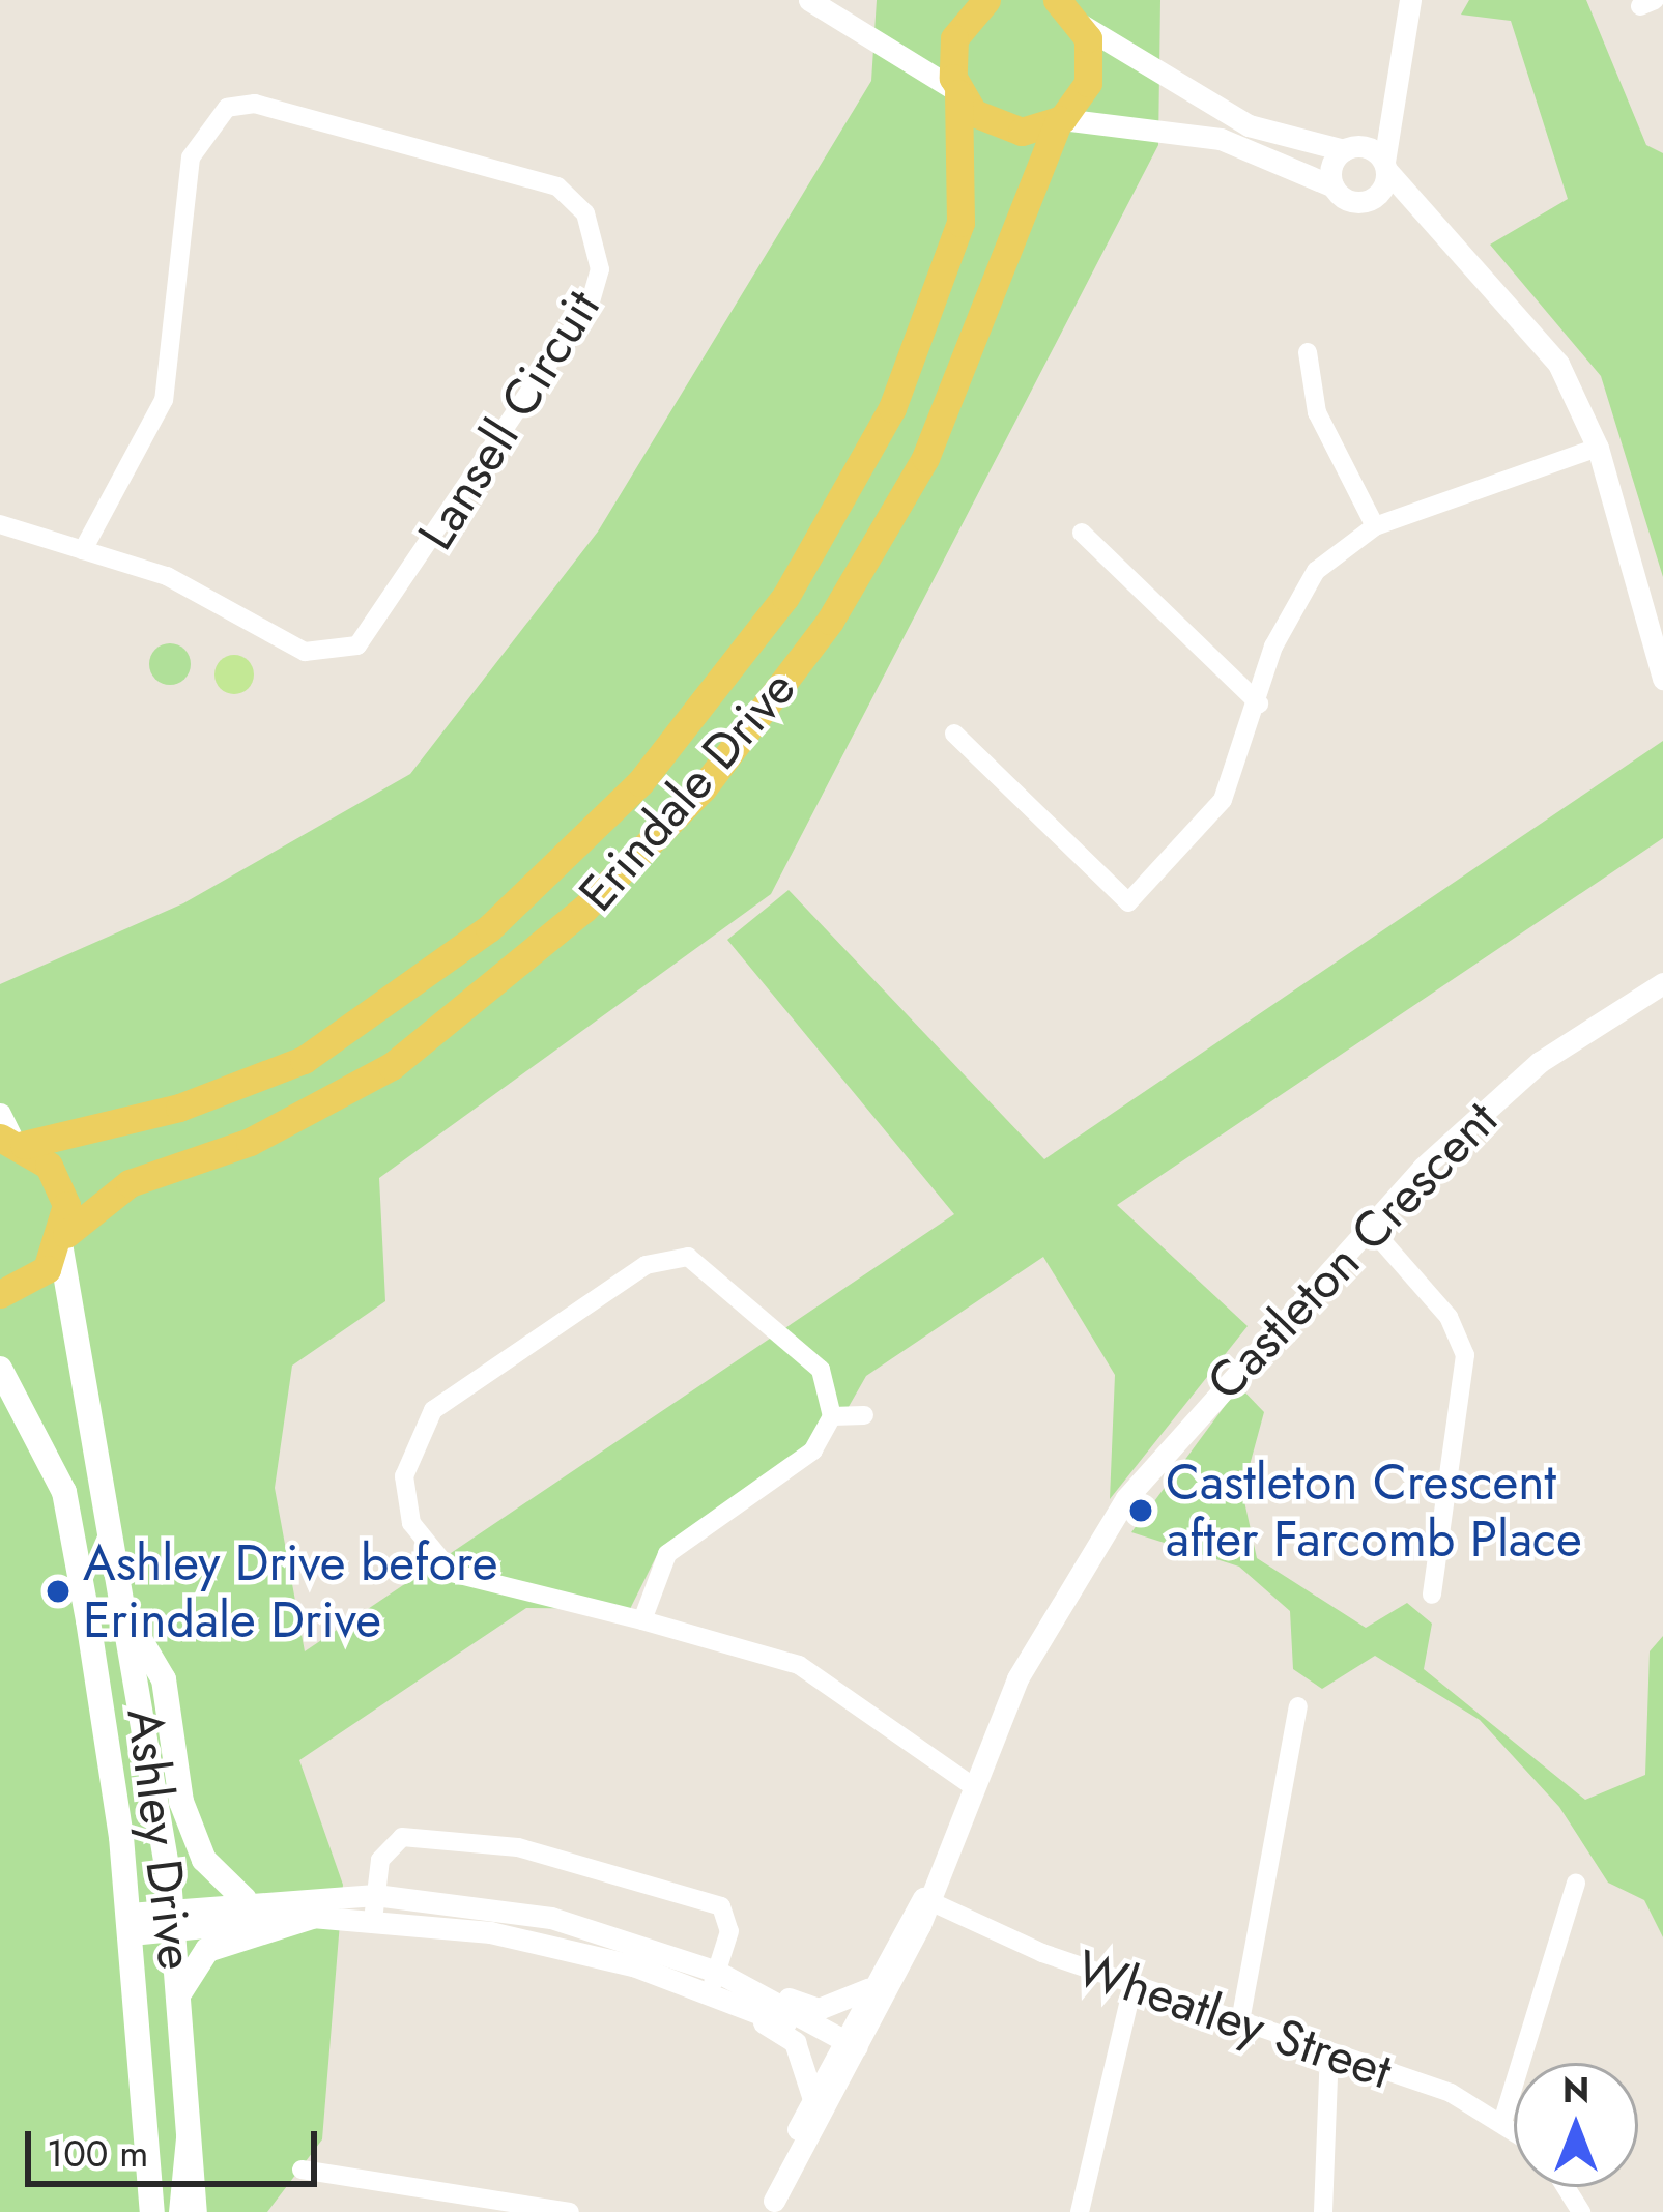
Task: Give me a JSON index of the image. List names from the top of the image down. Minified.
{"streets":{"main road":["Erindale Drive","Ashley Drive"],"street":["Lansell Circuit","Castleton Crescent","Wheatley Street"]},"crossings":[["Erindale Drive","Ashley Drive"],["Castleton Crescent","Wheatley Street"]],"places":["Castleton Crescent after Farcomb Place","Ashley Drive before Erindale Drive"],"scale_bar":"100 m","north":"top"}
